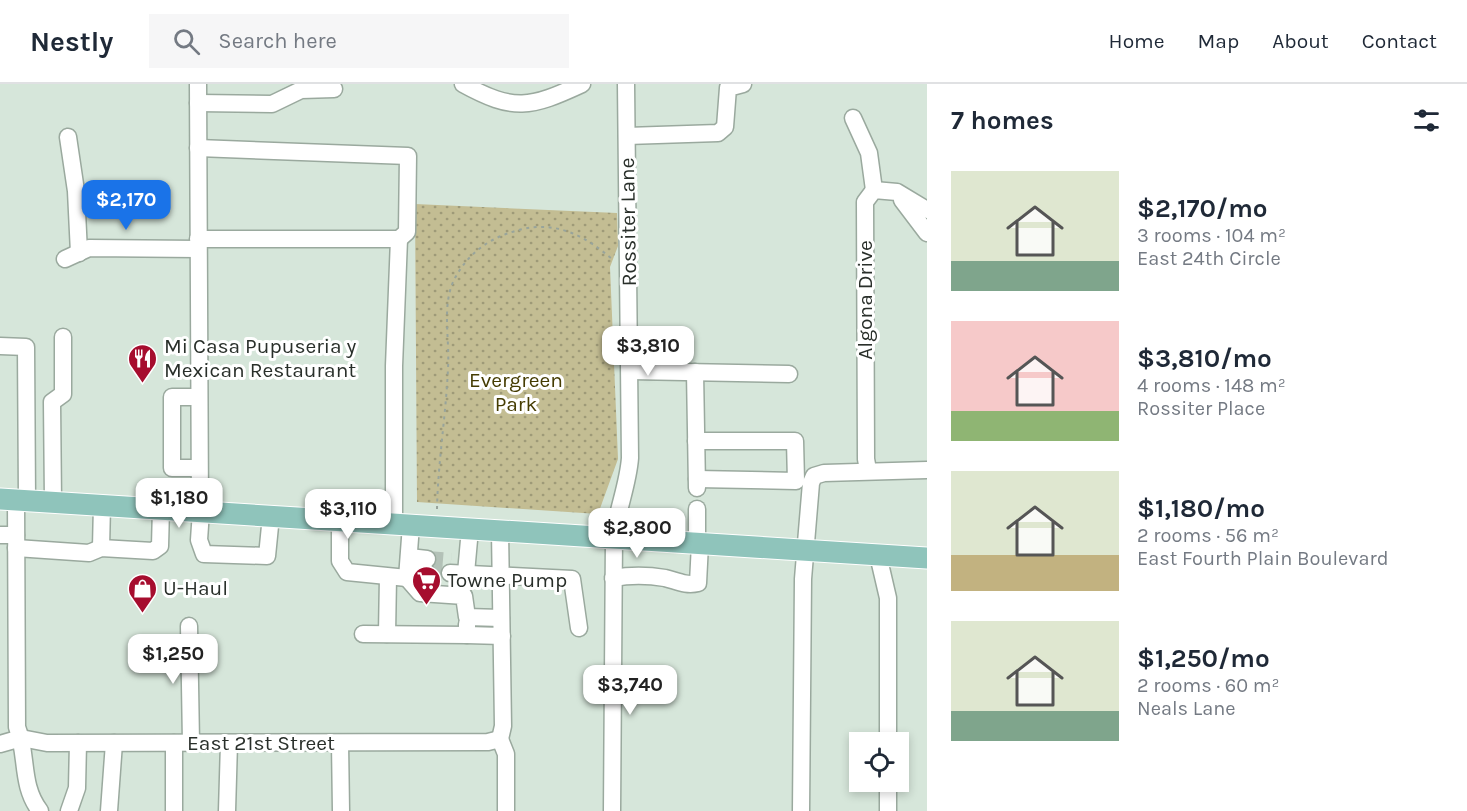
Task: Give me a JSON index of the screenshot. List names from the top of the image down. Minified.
{"streets":{"street":["Rossiter Lane","Algona Drive","East 21st Street"]},"parks":["Evergreen Park"],"places":{"restaurant":["Mi Casa Pupuseria y Mexican Restaurant"],"supermarket":["Towne Pump"],"shop":["U-Haul"]},"page":{"header":"Nestly","search":"Search here","nav":["Home","Map","About","Contact"],"heading":"7 homes","list":[{"name":"$2,170/mo","note":"3 rooms · 104 m² · East 24th Circle"},{"name":"$3,810/mo","note":"4 rooms · 148 m² · Rossiter Place"},{"name":"$1,180/mo","note":"2 rooms · 56 m² · East Fourth Plain Boulevard"},{"name":"$1,250/mo","note":"2 rooms · 60 m² · Neals Lane"}],"price":["$2,170","$3,810","$1,180","$3,110","$2,800","$1,250","$3,740"]}}
